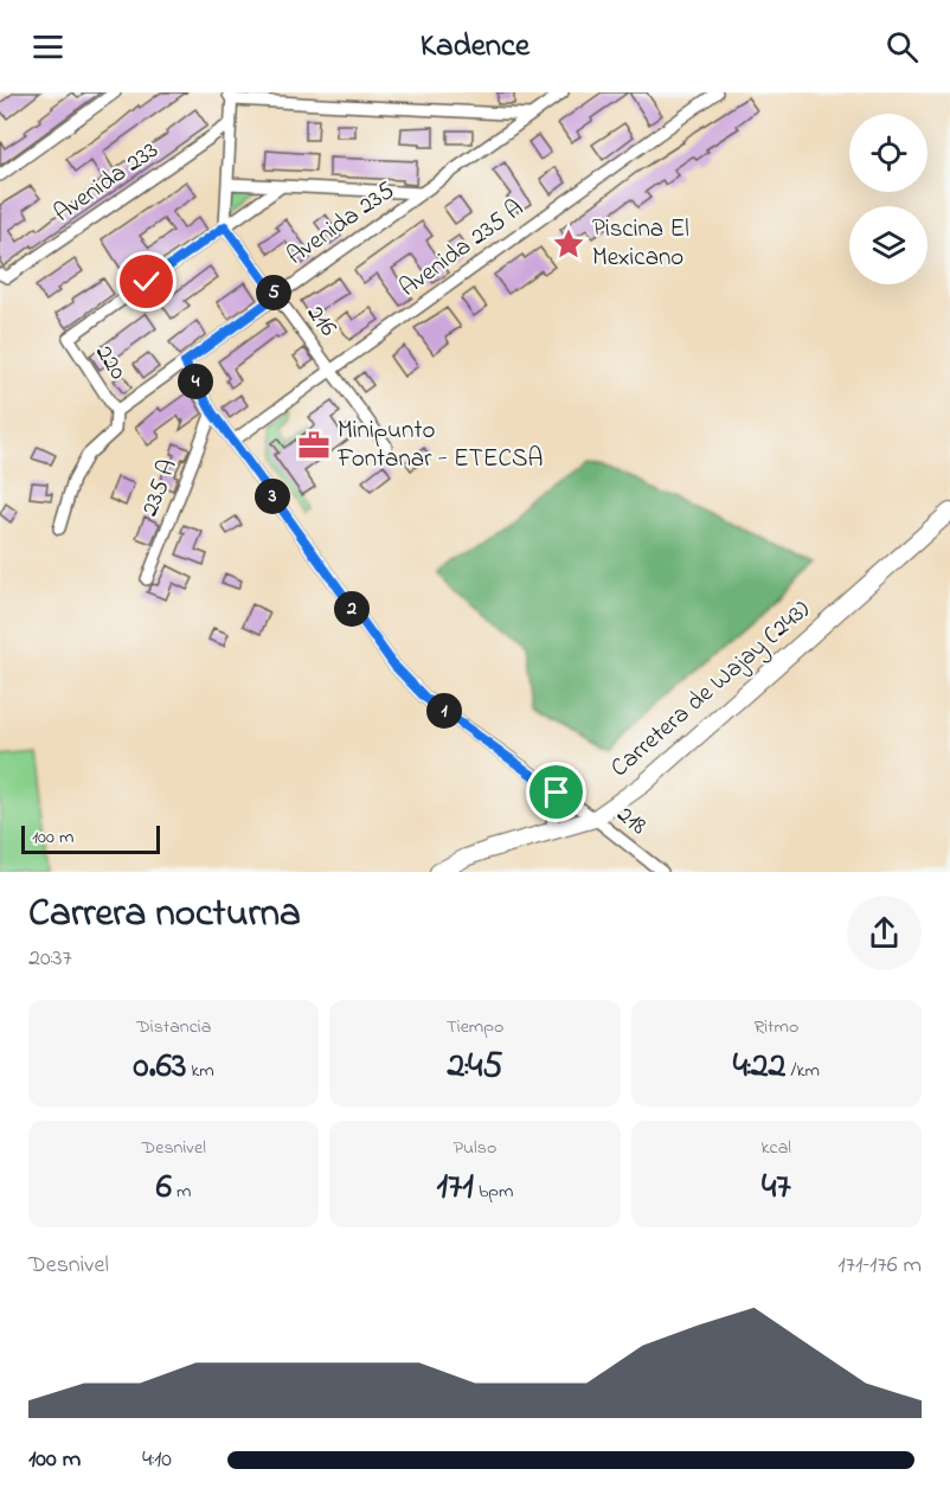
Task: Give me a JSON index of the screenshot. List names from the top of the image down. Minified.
{"streets":{"main road":["Carretera de Wajay (243)"],"street":["Avenida 233","Avenida 235","Avenida 235 A","216","220","235 A","218"]},"crossings":[["Avenida 235","216"],["Avenida 235","220"],["Avenida 235","218"],["Avenida 235 A","216"],["Avenida 235 A","218"],["216","220"],["235 A","218"],["Carretera de Wajay (243)","218"]],"places":{"place":["Piscina El Mexicano"],"office":["Minipunto Fontanar - ETECSA"]},"scale_bar":"100 m","page":{"header":"Kadence","pins":["5","4","3","2","1"],"scale":"100 m","heading":["Carrera nocturna","20:37"],"stats":[["Distancia","0.63 km"],["Tiempo","2:45"],["Ritmo","4:22 /km"],["Desnivel","6 m"],["Pulso","171 bpm"],["kcal","47"]],"chart":["Desnivel","171–176 m"],"list":[{"name":"100 m","note":"4:10"}]}}
